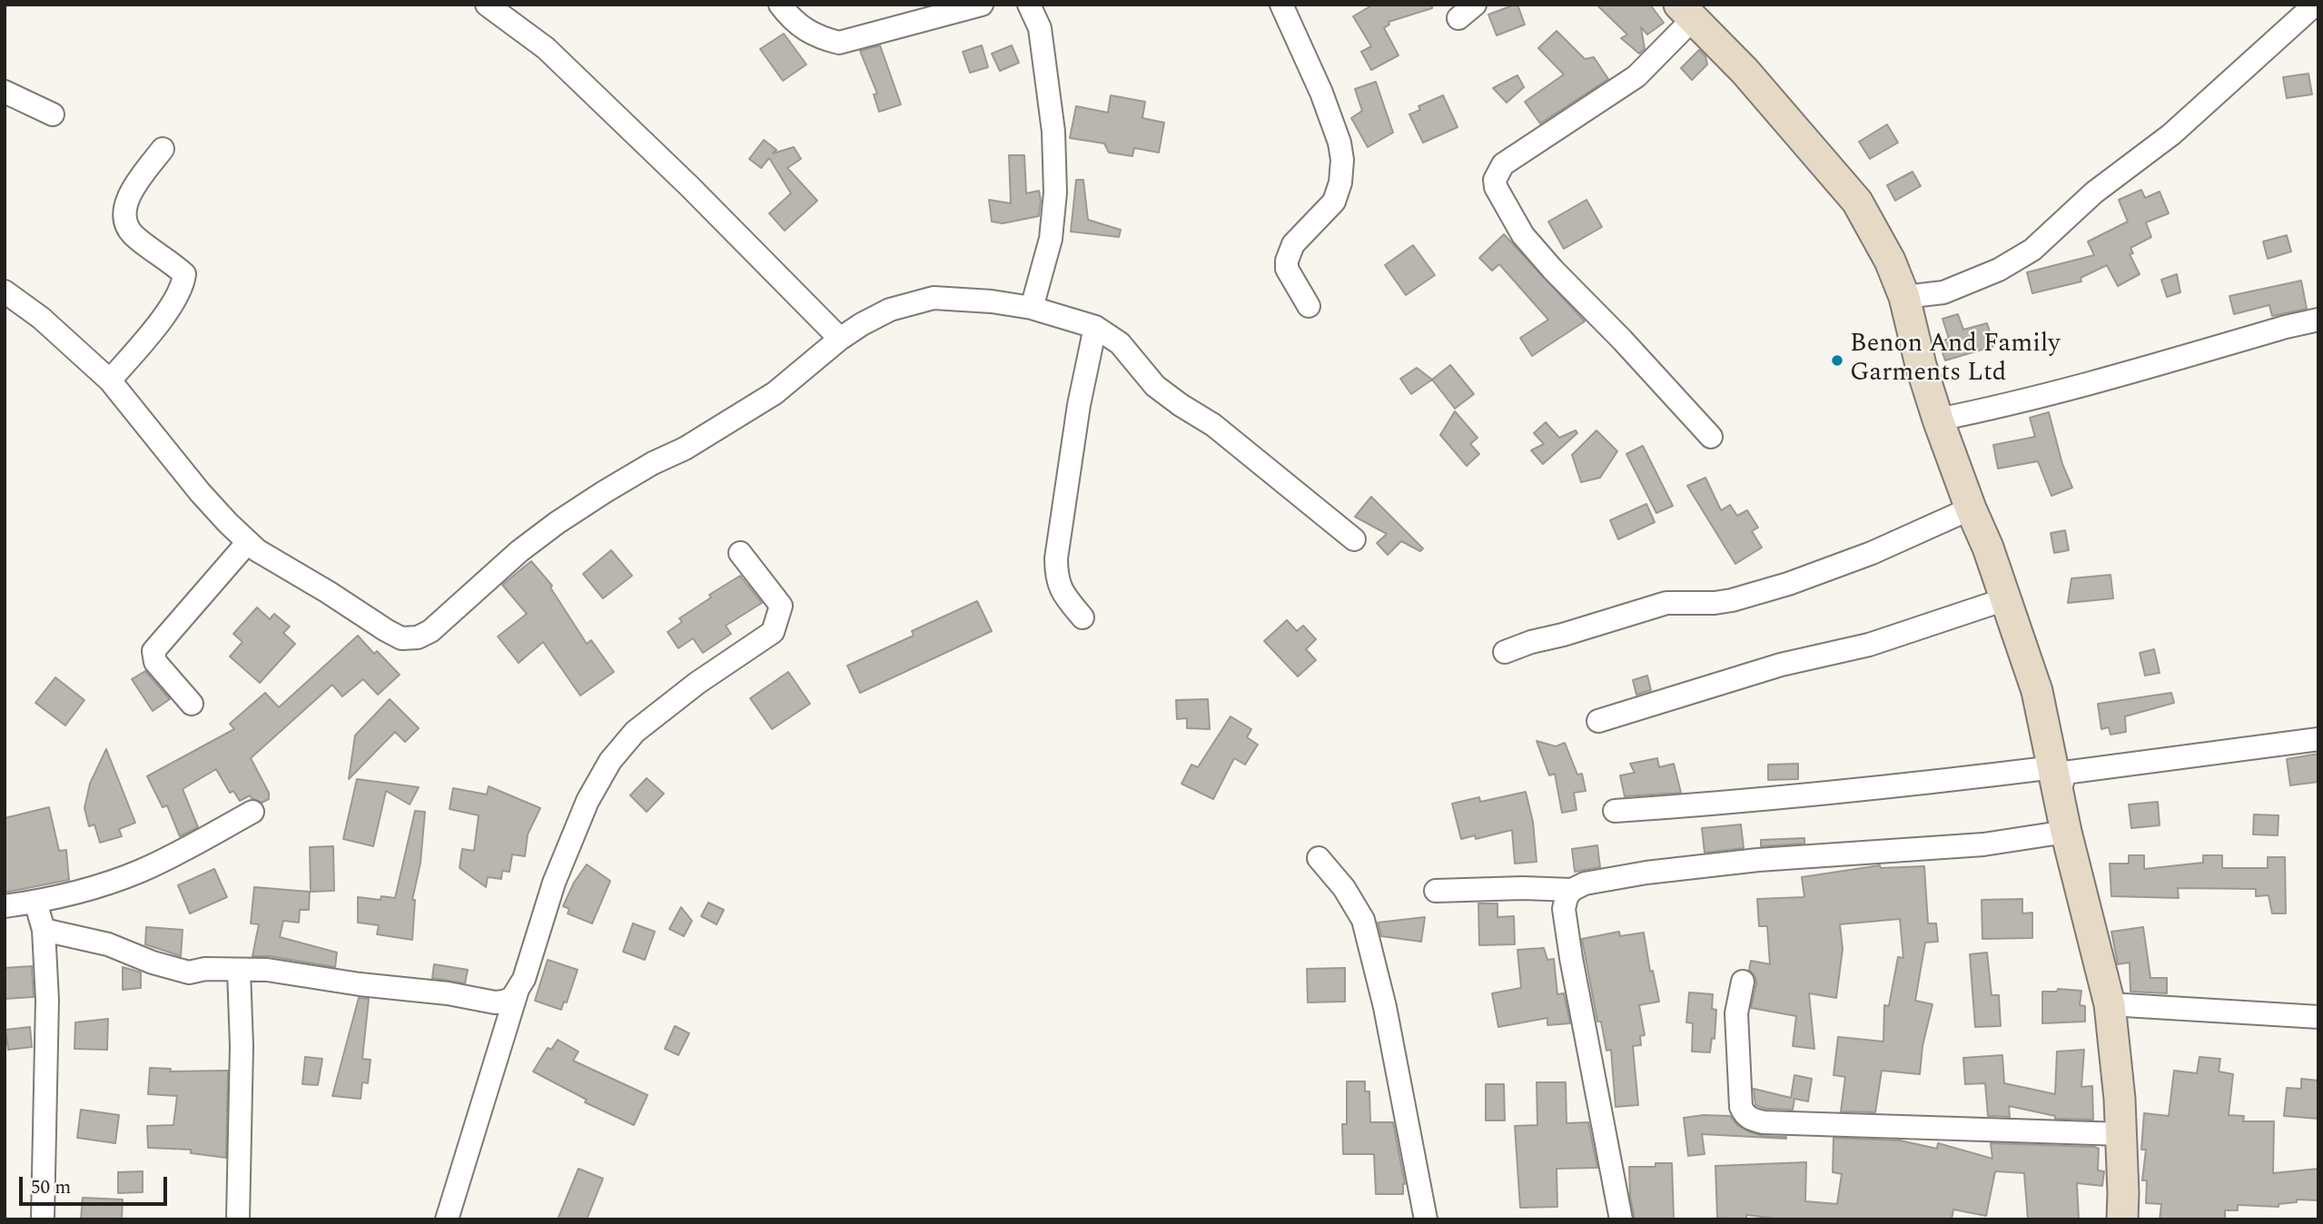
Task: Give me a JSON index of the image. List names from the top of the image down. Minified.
{"places":["Benon And Family Garments Ltd"],"scale_bar":"50 m"}
